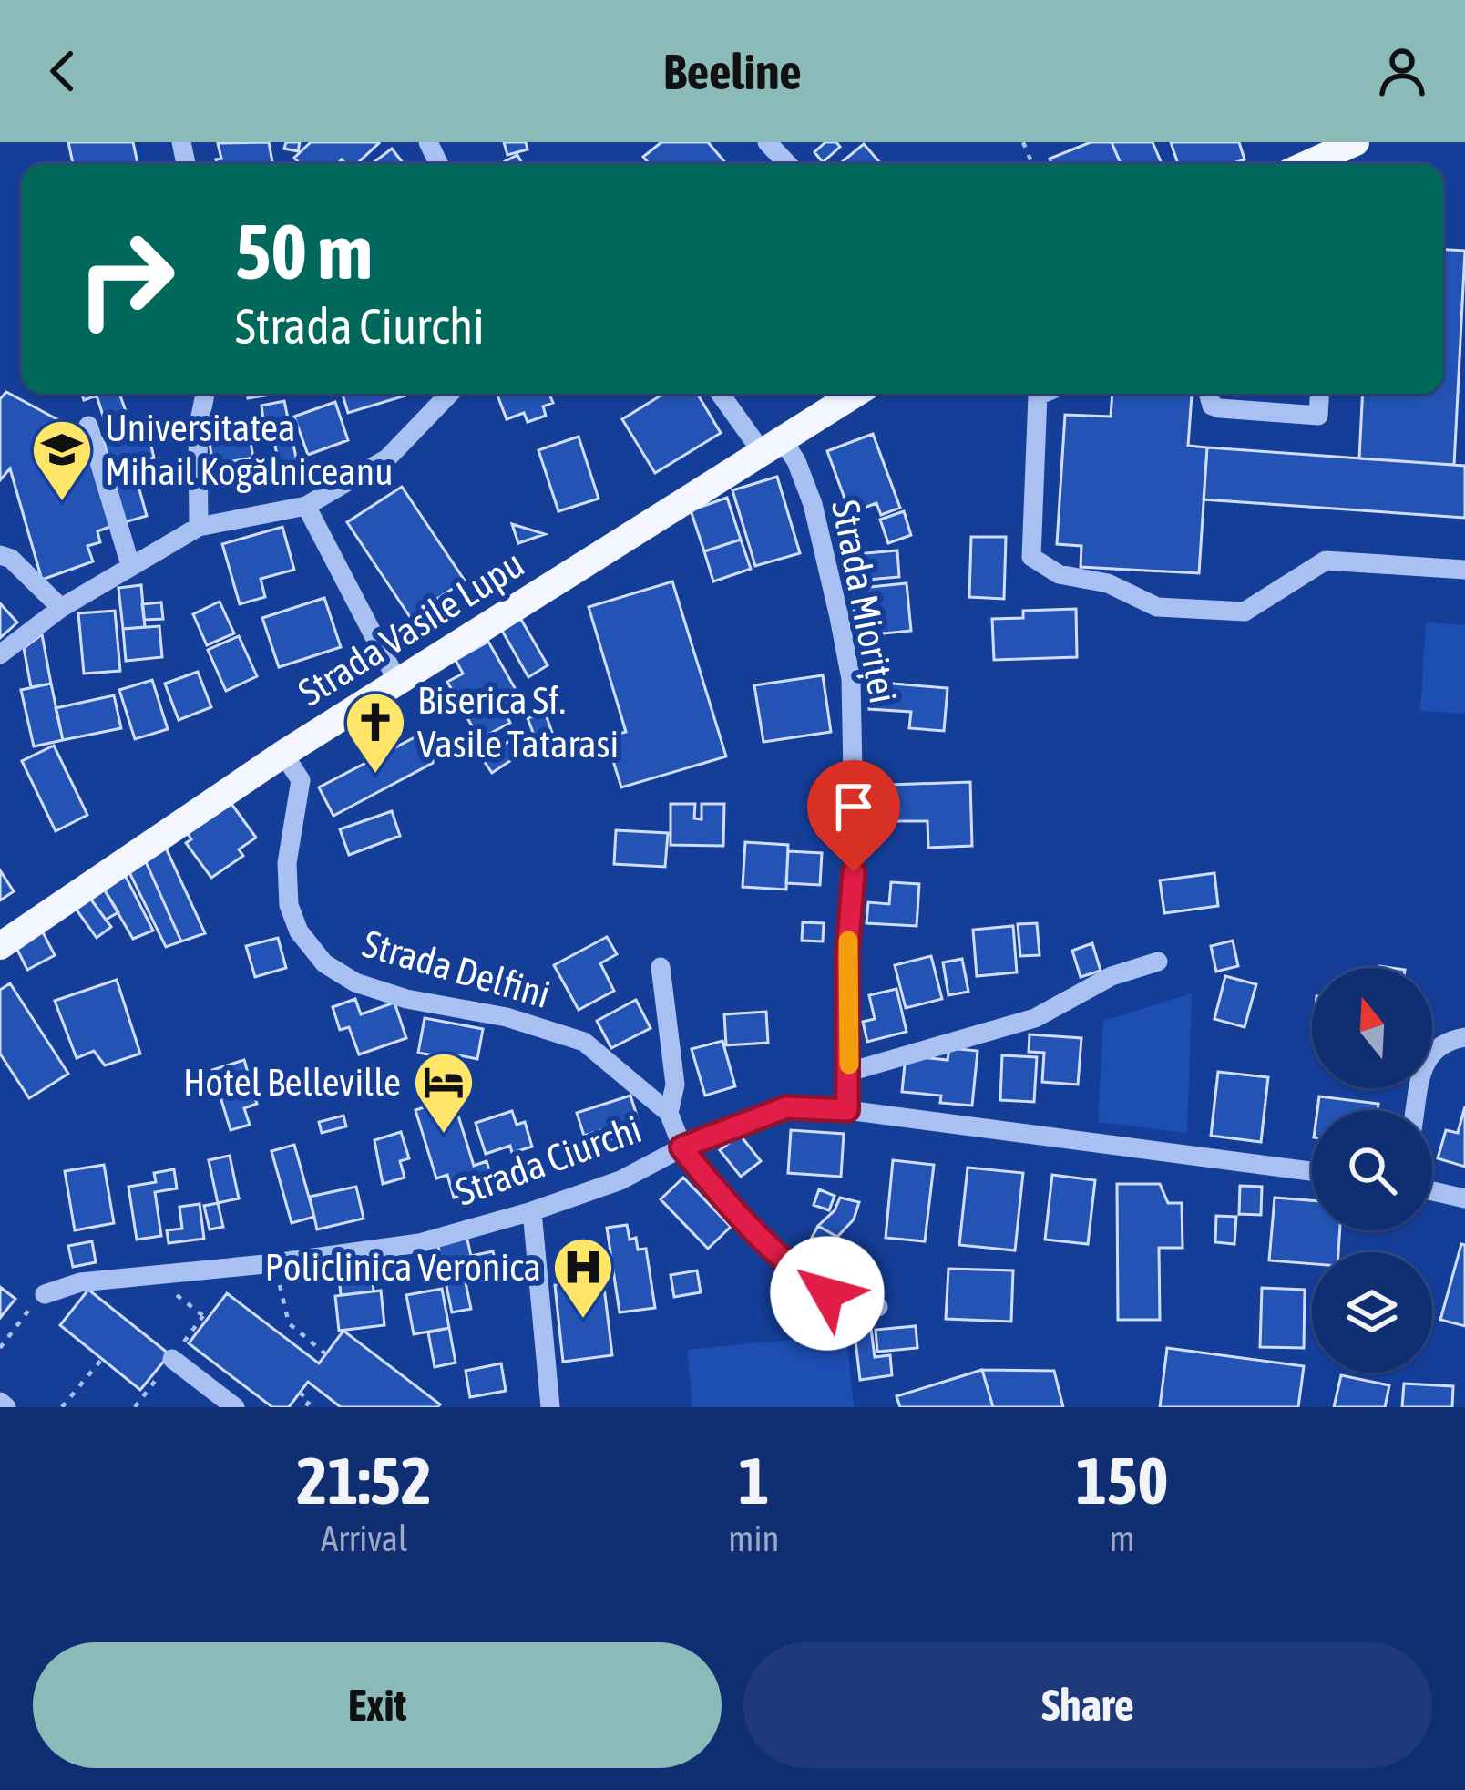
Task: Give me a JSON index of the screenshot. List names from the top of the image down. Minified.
{"streets":{"main road":["Strada Vasile Lupu"],"street":["Strada Mioriței","Strada Delfini","Strada Ciurchi"]},"crossings":[["Strada Mioriței","Strada Vasile Lupu"],["Strada Vasile Lupu","Strada Delfini"],["Strada Delfini","Strada Ciurchi"]],"places":{"school or university":["Universitatea Mihail Kogălniceanu"],"church":["Biserica Sf. Vasile Tatarasi"],"hotel":["Hotel Belleville"],"hospital":["Policlinica Veronica"]},"north":"top","page":{"header":"Beeline","turn":["50 m","Strada Ciurchi"],"eta":["21:52","Arrival","1","min","150","m"],"buttons":["Exit","Share"]}}
